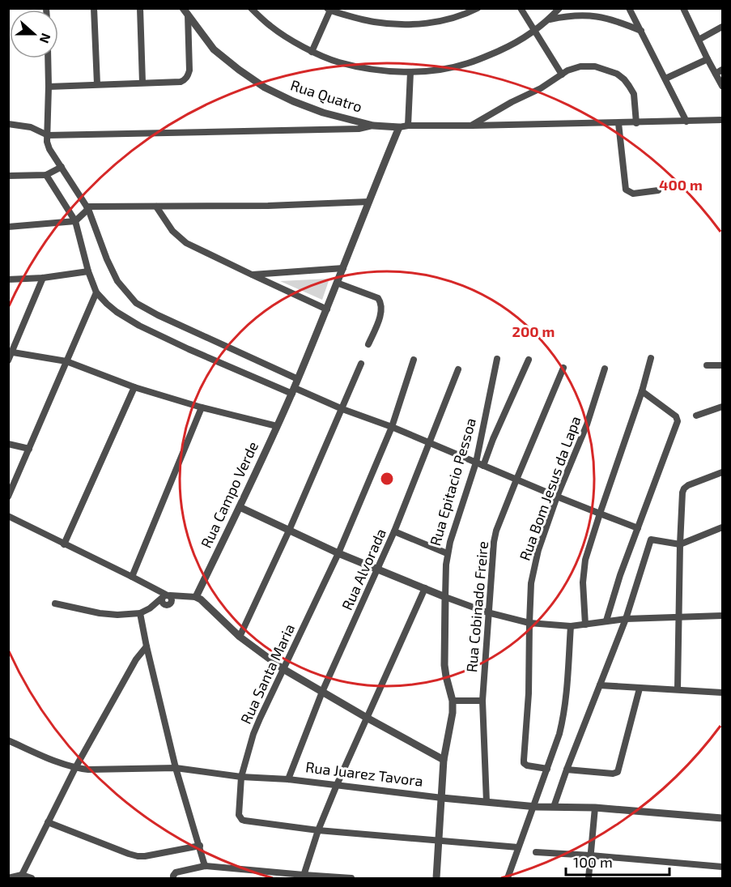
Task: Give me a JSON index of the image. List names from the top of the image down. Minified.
{"streets":{"street":["Rua Quatro","Rua Epitacio Pessoa","Rua Bom Jesus da Lapa","Rua Campo Verde","Rua Alvorada","Rua Cobinado Freire","Rua Santa Maria","Rua Juarez Tavora"]},"crossings":[["Rua Quatro","Rua Campo Verde"],["Rua Alvorada","Rua Juarez Tavora"],["Rua Cobinado Freire","Rua Juarez Tavora"],["Rua Santa Maria","Rua Juarez Tavora"]],"scale_bar":"100 m","north":"right","rings":["400 m","200 m"]}
